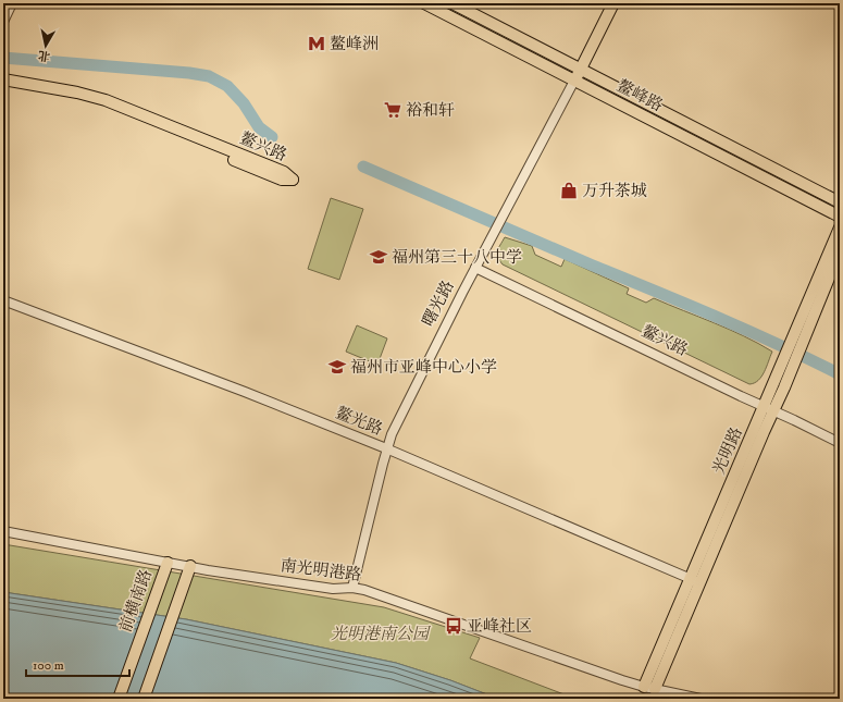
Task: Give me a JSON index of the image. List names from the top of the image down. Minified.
{"streets":{"main road":["鳌峰路","鳌兴路","曙光路","光明路","前横南路"],"street":["鳌光路","南光明港路"]},"crossings":[["鳌峰路","曙光路"],["鳌兴路","曙光路"],["鳌兴路","光明路"],["曙光路","鳌光路"],["曙光路","南光明港路"],["鳌光路","光明路"],["光明路","南光明港路"],["南光明港路","前横南路"]],"parks":["光明港南公园"],"places":{"metro station":["鳌峰洲"],"supermarket":["裕和轩"],"shop":["万升茶城"],"school or university":["福州第三十八中学","福州市亚峰中心小学"],"bus stop":["亚峰社区"]},"scale_bar":"100 m","north":"bottom"}
